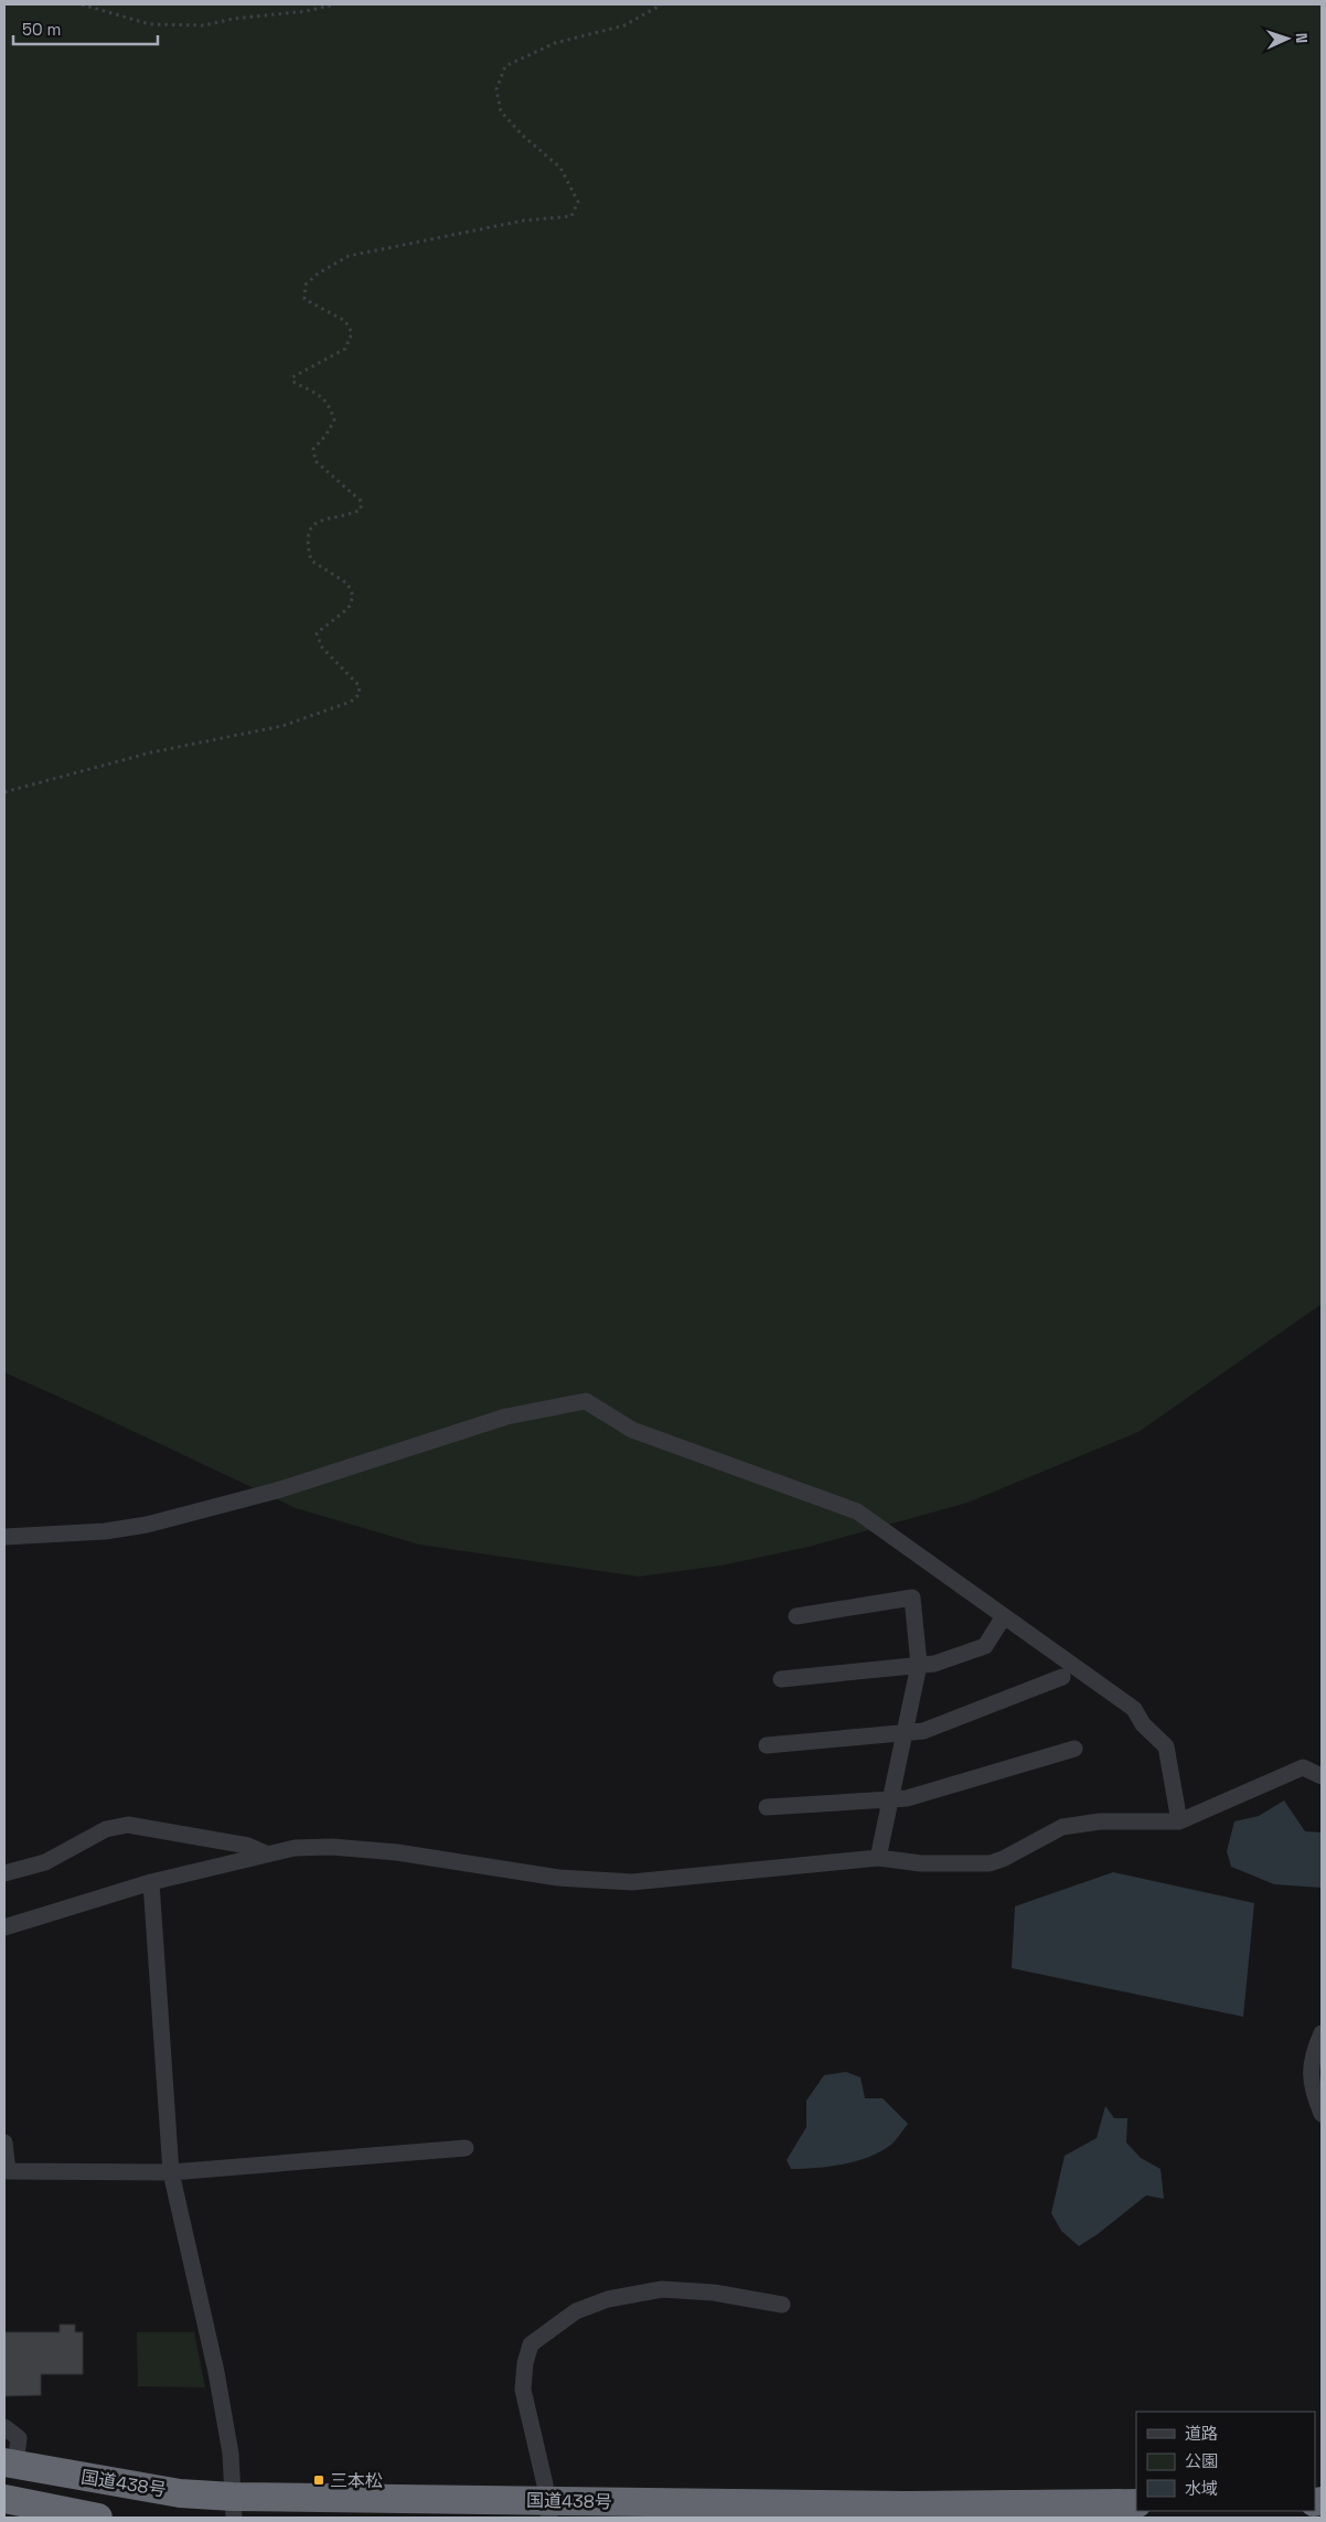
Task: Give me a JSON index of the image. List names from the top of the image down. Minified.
{"streets":{"highway":["国道438号"]},"places":{"transit":["三本松"]},"legend":["道路","公園","水域"],"scale_bar":"50 m","north":"right"}
